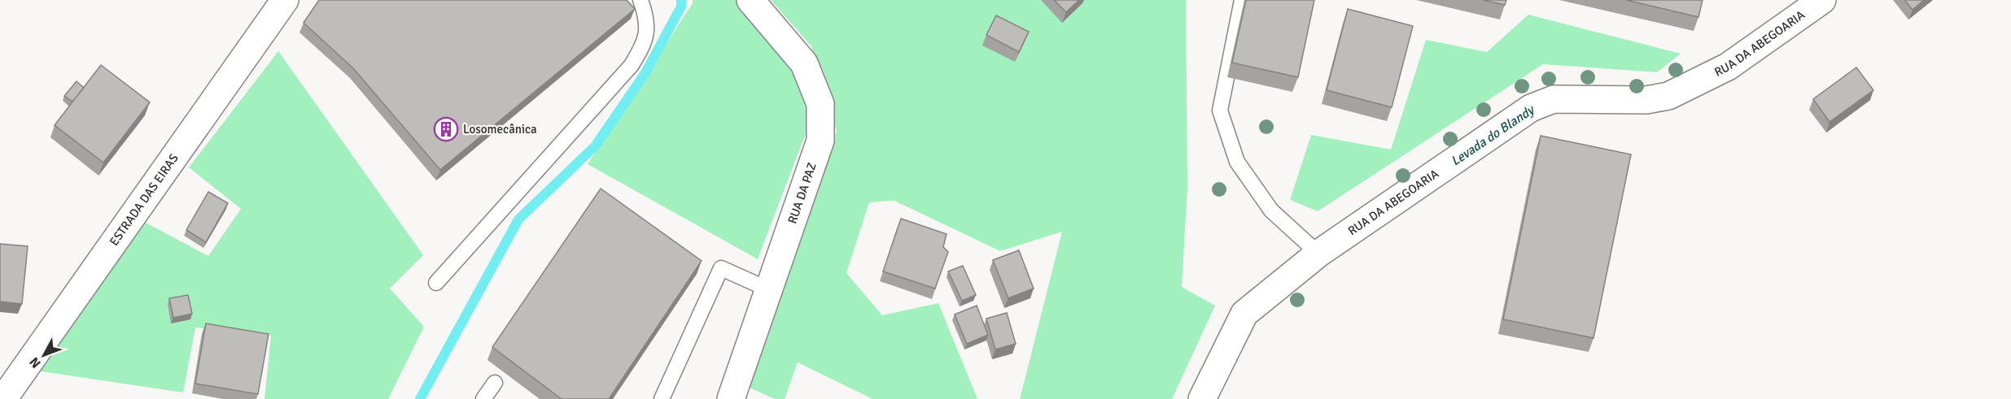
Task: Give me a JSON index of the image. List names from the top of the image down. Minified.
{"streets":{"street":["RUA DA ABEGOARIA","RUA DA PAZ","ESTRADA DAS EIRAS"]},"water":["Levada do Blandy"],"places":{"building":["Losomecânica"]},"north":"bottom left"}
